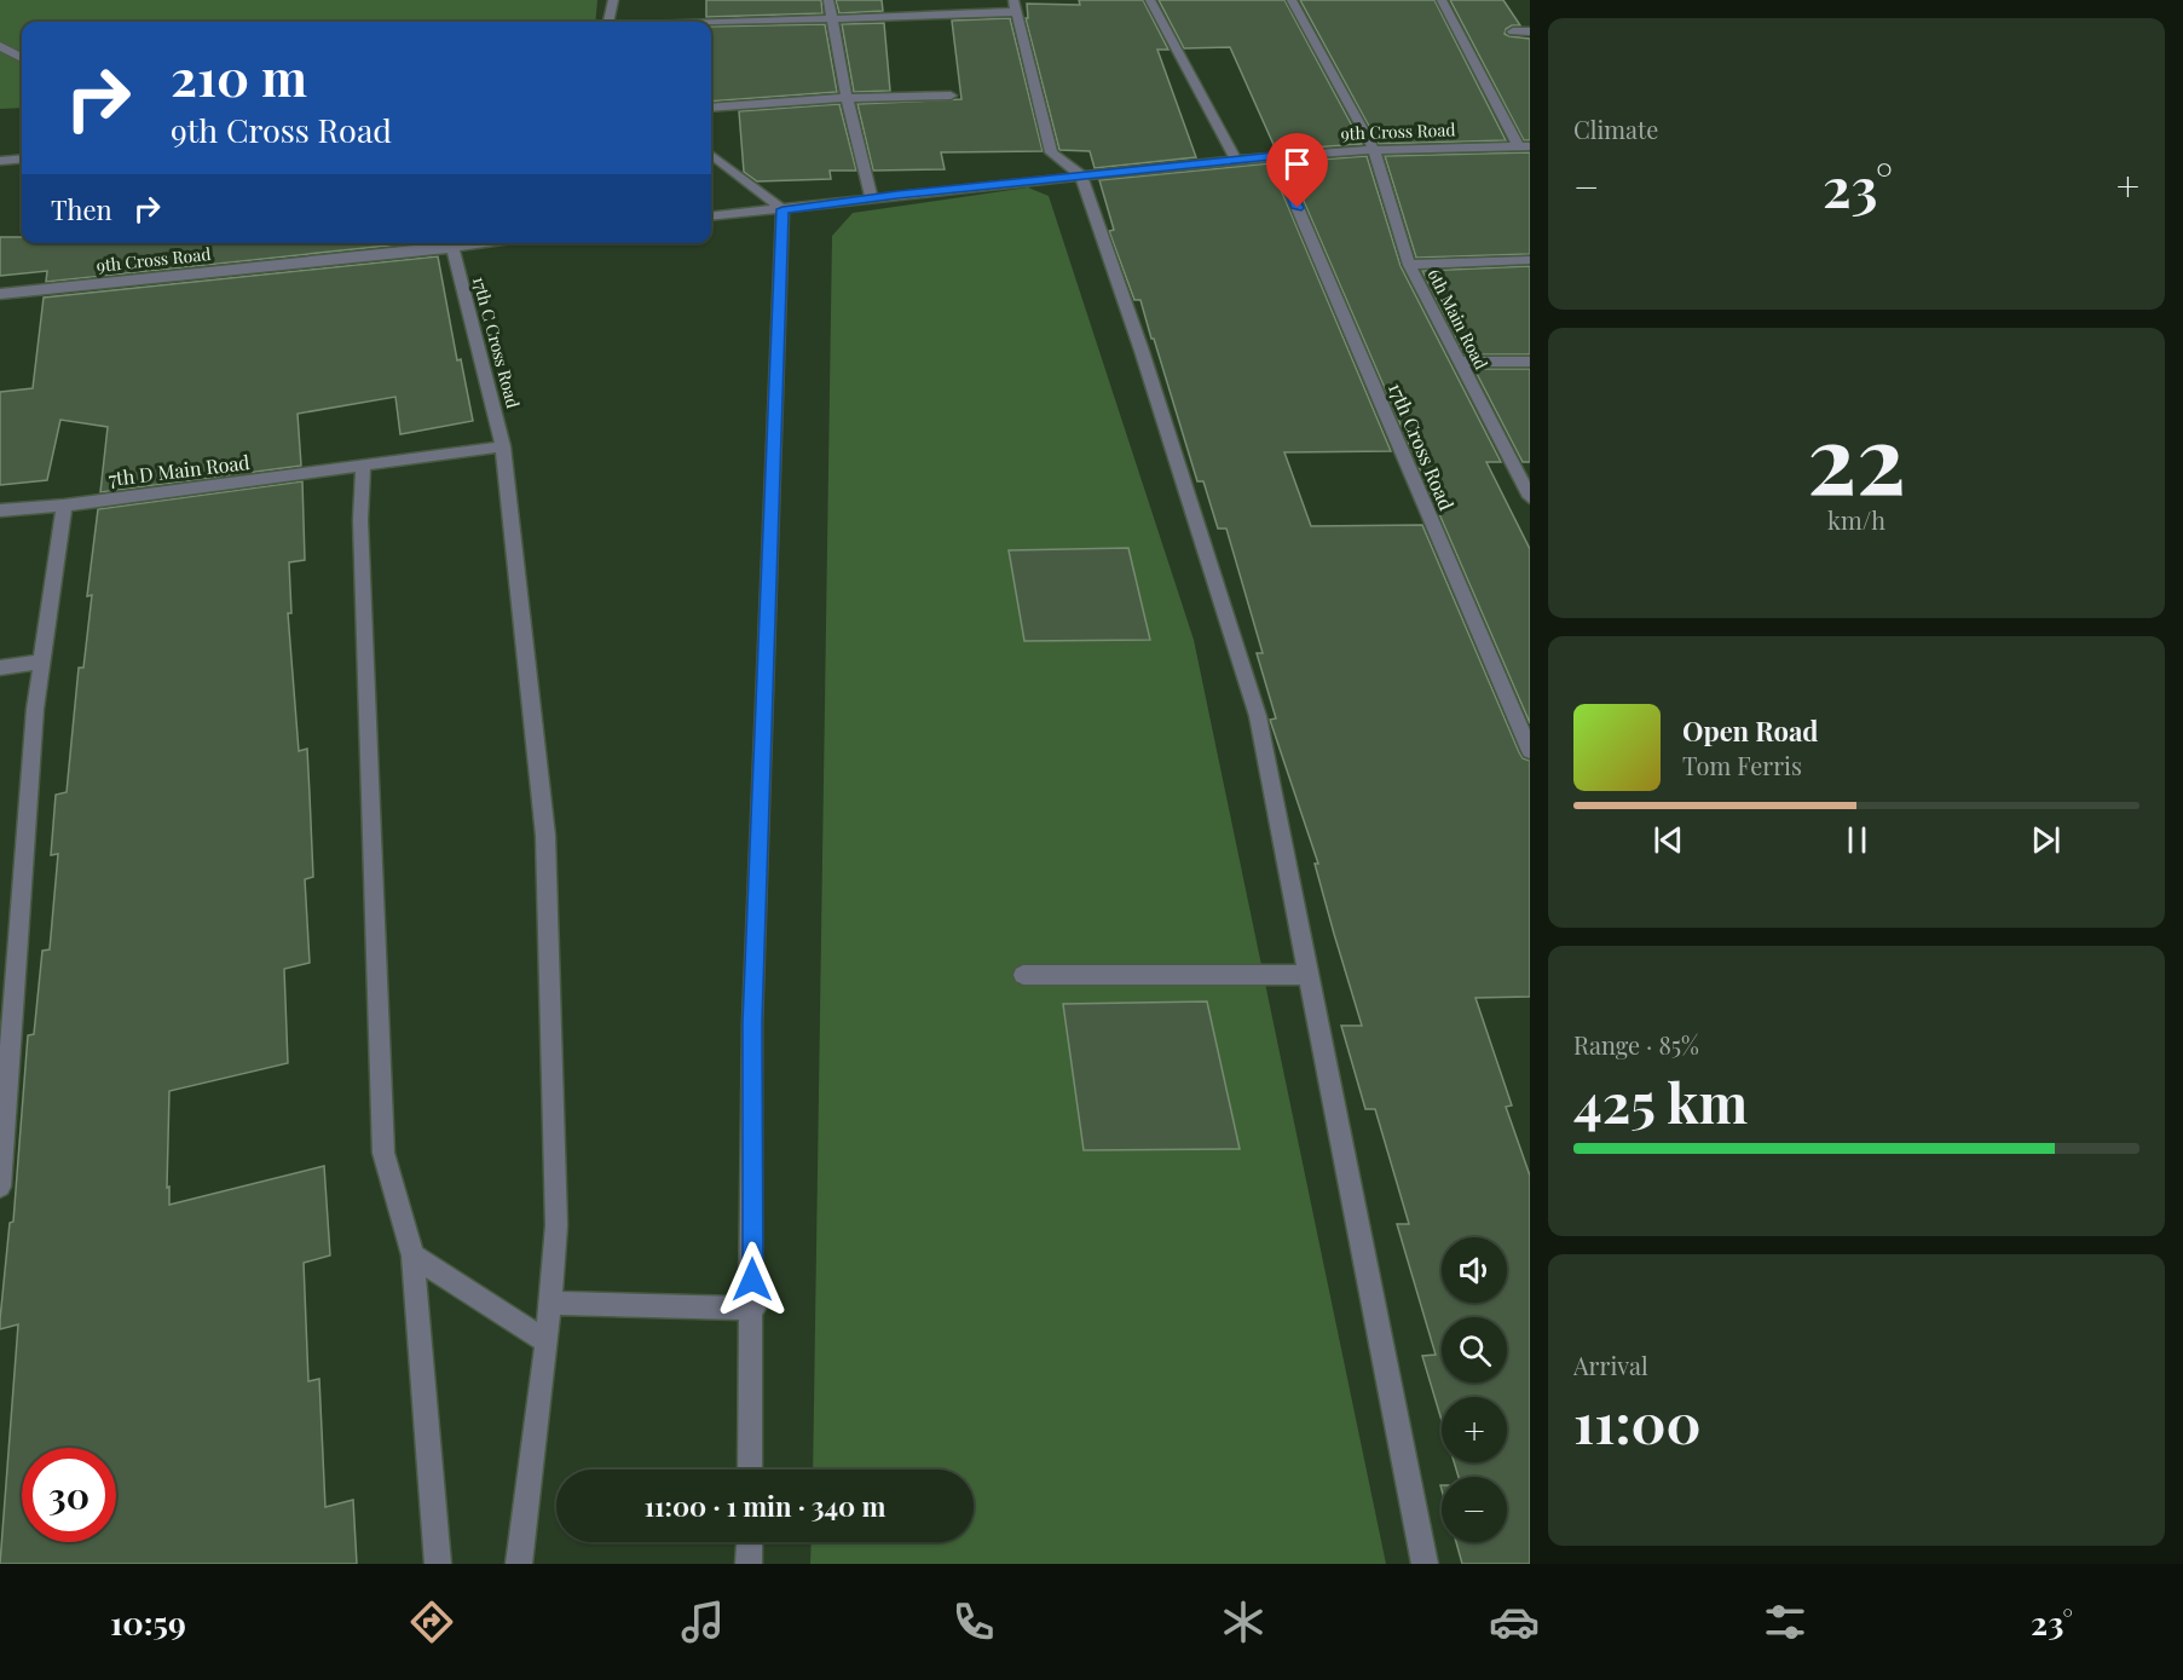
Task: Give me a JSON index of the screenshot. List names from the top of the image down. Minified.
{"streets":{"street":["9th Cross Road","6th Main Road","17th C Cross Road","17th Cross Road","7th D Main Road"]},"crossings":[["9th Cross Road","6th Main Road"],["9th Cross Road","17th C Cross Road"],["9th Cross Road","17th Cross Road"],["17th C Cross Road","7th D Main Road"]],"page":{"tile":["Climate",["22","km/h"],["Range · 85%","425 km"],["Arrival","11:00"]],"turn":["210 m","9th Cross Road"],"heat":["−","23°","+"],"then":"Then","song":["Open Road","Tom Ferris"],"map_buttons":["+","−"],"limit":"30","trip":"11:00 · 1 min · 340 m","tabs":["10:59","23°"]}}
